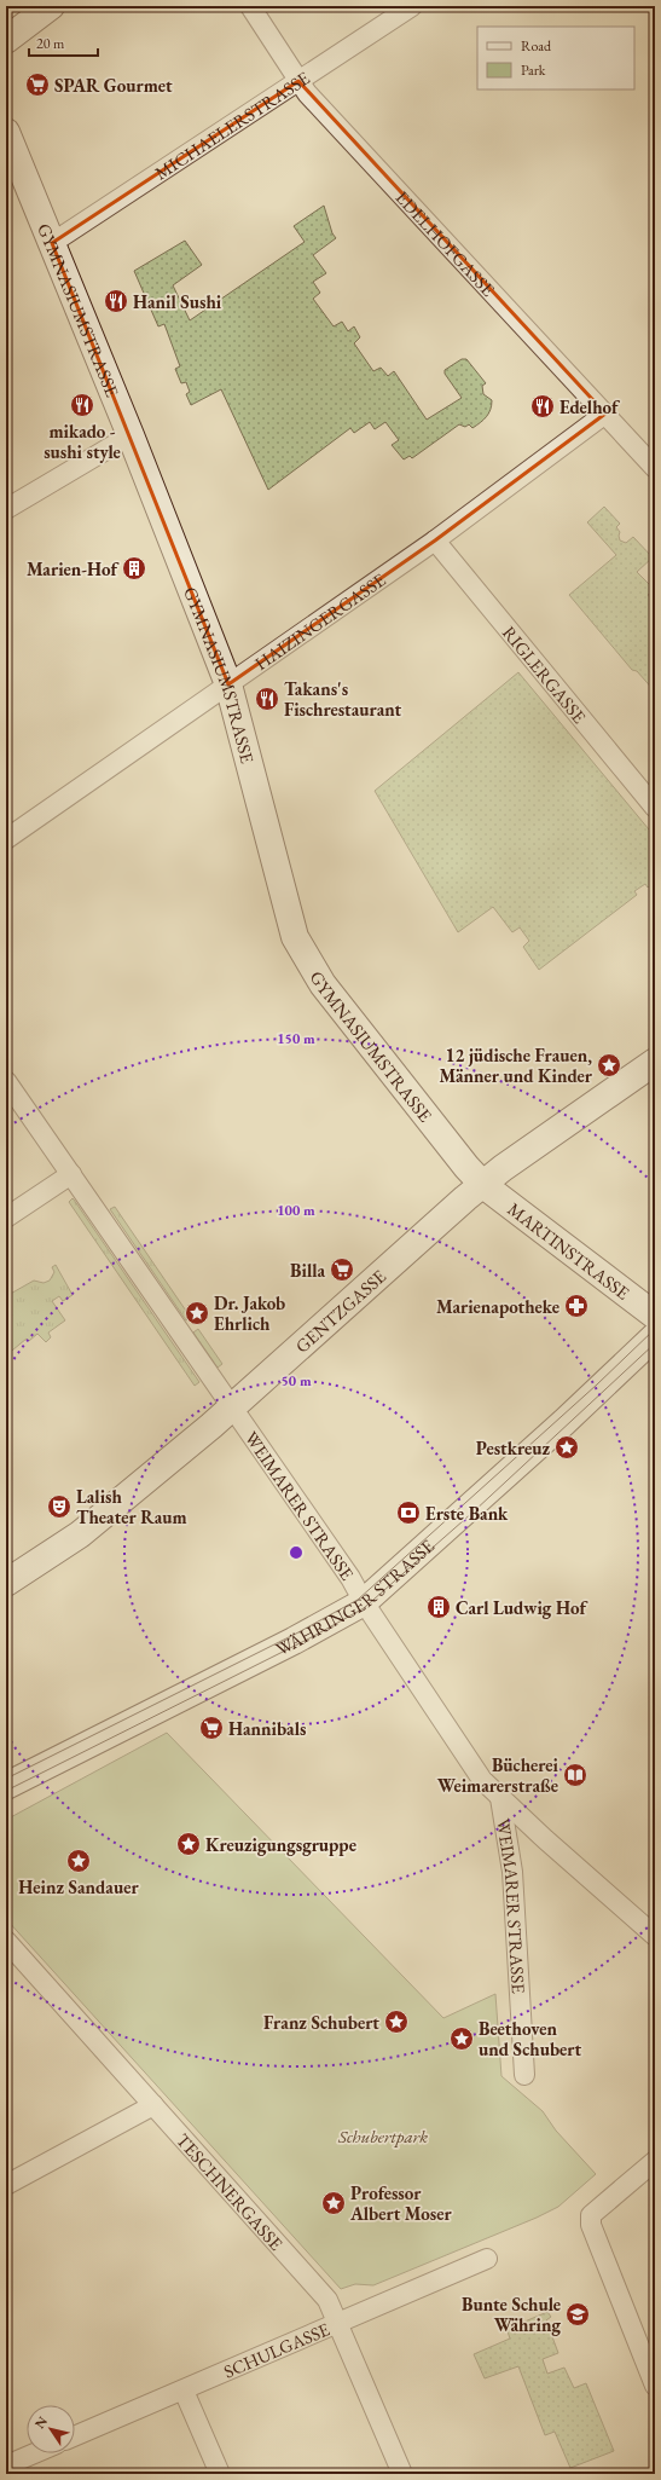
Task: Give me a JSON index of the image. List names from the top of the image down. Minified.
{"streets":{"main road":["GYMNASIUMSTRASSE","MARTINSTRASSE","GENTZGASSE","WÄHRINGER STRASSE"],"street":["MICHAELERSTRASSE","EDELHOFGASSE","HAIZINGERGASSE","RIGLERGASSE","WEIMARER STRASSE","TESCHNERGASSE","SCHULGASSE"]},"crossings":[["MICHAELERSTRASSE","EDELHOFGASSE"],["MICHAELERSTRASSE","GYMNASIUMSTRASSE"],["EDELHOFGASSE","HAIZINGERGASSE"],["GYMNASIUMSTRASSE","HAIZINGERGASSE"],["GYMNASIUMSTRASSE","MARTINSTRASSE"],["GYMNASIUMSTRASSE","GENTZGASSE"],["HAIZINGERGASSE","RIGLERGASSE"],["MARTINSTRASSE","GENTZGASSE"],["GENTZGASSE","WEIMARER STRASSE"],["WEIMARER STRASSE","WÄHRINGER STRASSE"],["TESCHNERGASSE","SCHULGASSE"]],"parks":["Schubertpark"],"places":{"supermarket":["SPAR Gourmet","Billa","Hannibals"],"restaurant":["Hanil Sushi","mikado - sushi style","Edelhof","Takans's Fischrestaurant"],"building":["Marien-Hof","Carl Ludwig Hof"],"place":["12 jüdische Frauen, Männer und Kinder","Dr. Jakob Ehrlich","Pestkreuz","Kreuzigungsgruppe","Heinz Sandauer","Franz Schubert","Beethoven und Schubert","Professor Albert Moser"],"pharmacy":["Marienapotheke"],"theatre":["Lalish Theater Raum"],"bank":["Erste Bank"],"library":["Bücherei Weimarerstraße"],"school or university":["Bunte Schule Währing"]},"legend":["Road","Park"],"scale_bar":"20 m","north":"top left","rings":["150 m","100 m","50 m"]}
